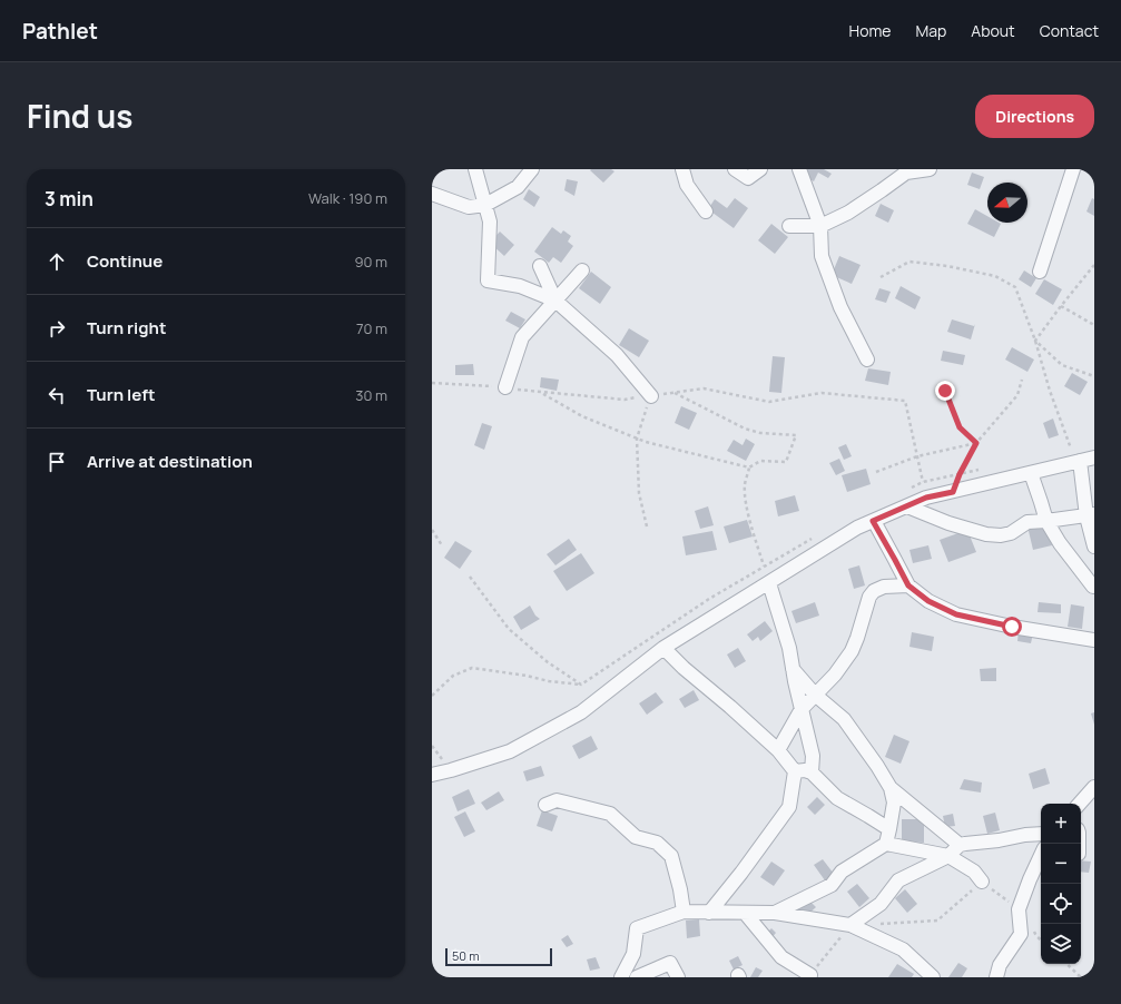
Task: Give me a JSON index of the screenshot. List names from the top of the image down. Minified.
{"scale_bar":"50 m","north":"left","page":{"header":"Pathlet","nav":["Home","Map","About","Contact"],"title":"Find us","buttons":"Directions","heading":["3 min","Walk · 190 m"],"list":[["Continue","90 m"],["Turn right","70 m"],["Turn left","30 m"],"Arrive at destination"],"map_buttons":["+","−"],"scale":"50 m"}}
